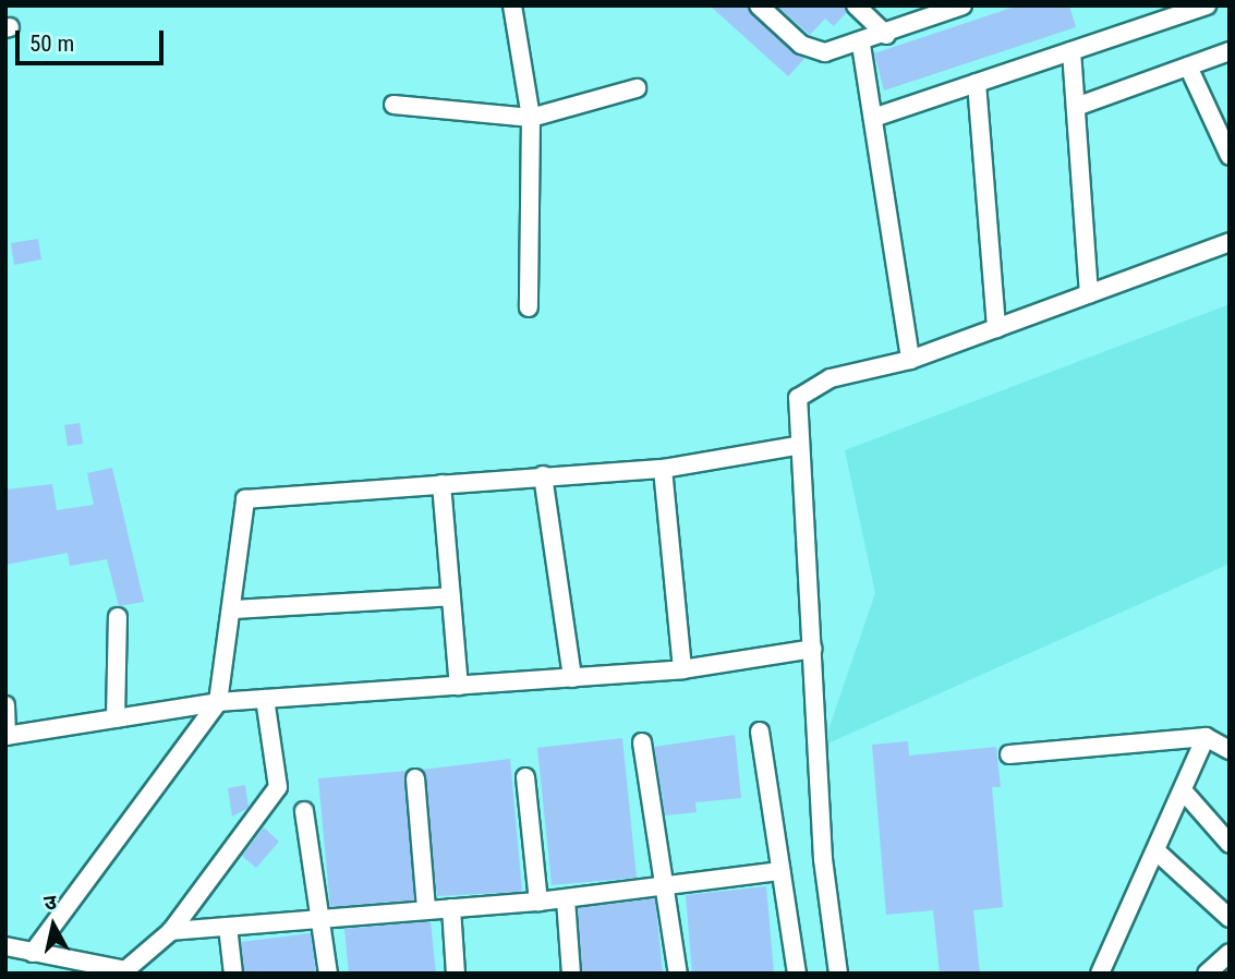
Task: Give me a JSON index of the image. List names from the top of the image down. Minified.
{"scale_bar":"50 m","north":"top"}
